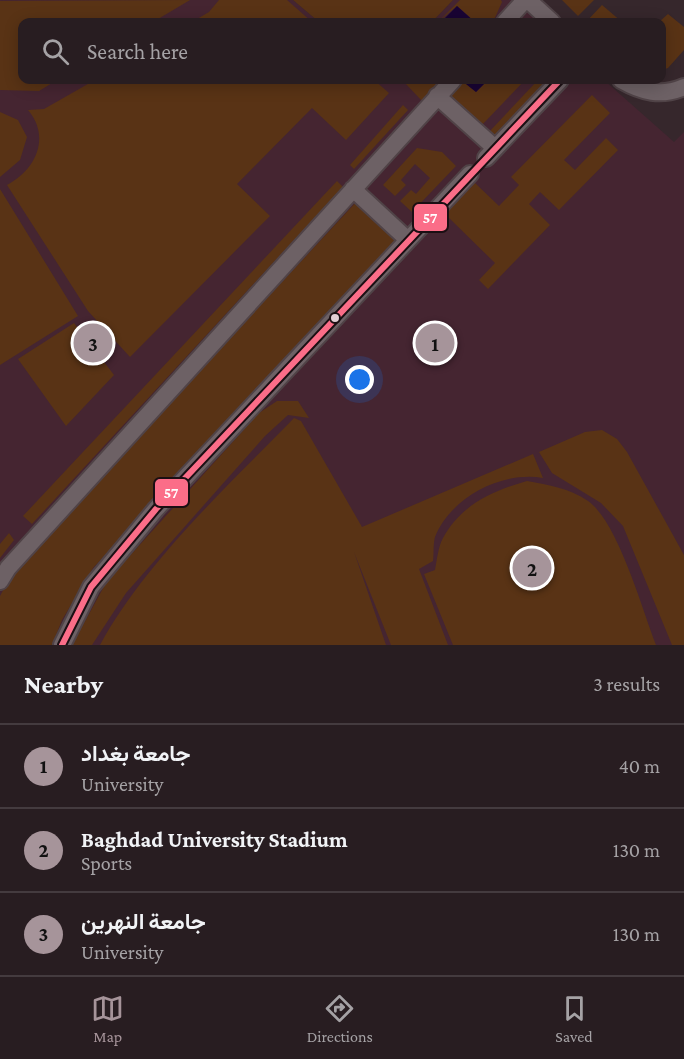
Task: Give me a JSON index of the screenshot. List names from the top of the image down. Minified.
{"lines":["transit line 57"],"page":{"search":"Search here","pins":["1","3","2"],"heading":["Nearby","3 results"],"list":[{"mark":"1","name":"جامعة بغداد","note":"University","value":"40 m"},{"mark":"2","name":"Baghdad University Stadium","note":"Sports","value":"130 m"},{"mark":"3","name":"جامعة النهرين","note":"University","value":"130 m"}],"nav":["Map","Directions","Saved"]}}
